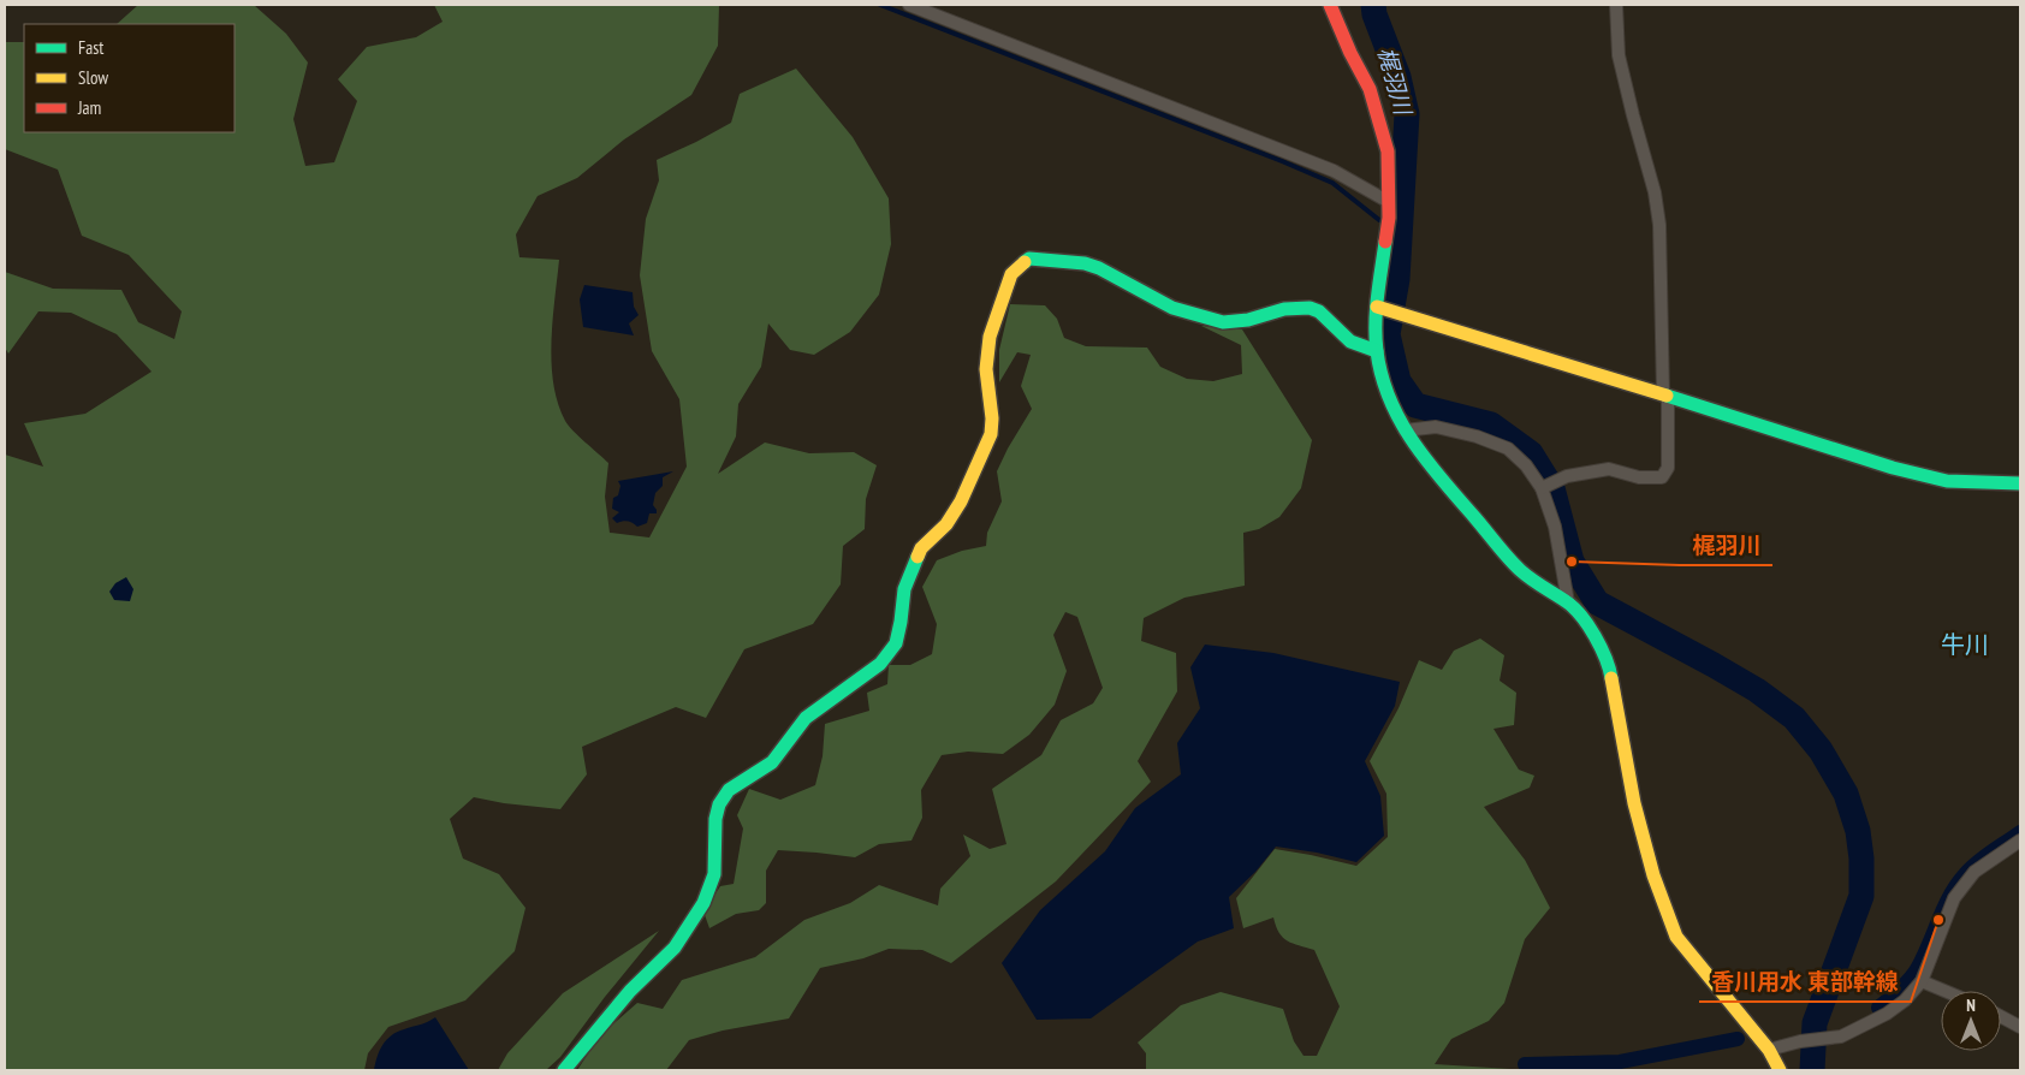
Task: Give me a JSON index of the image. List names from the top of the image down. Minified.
{"districts":["牛川"],"water":["梶羽川"],"places":["梶羽川","香川用水 東部幹線"],"legend":["Fast","Slow","Jam"],"north":"top"}
